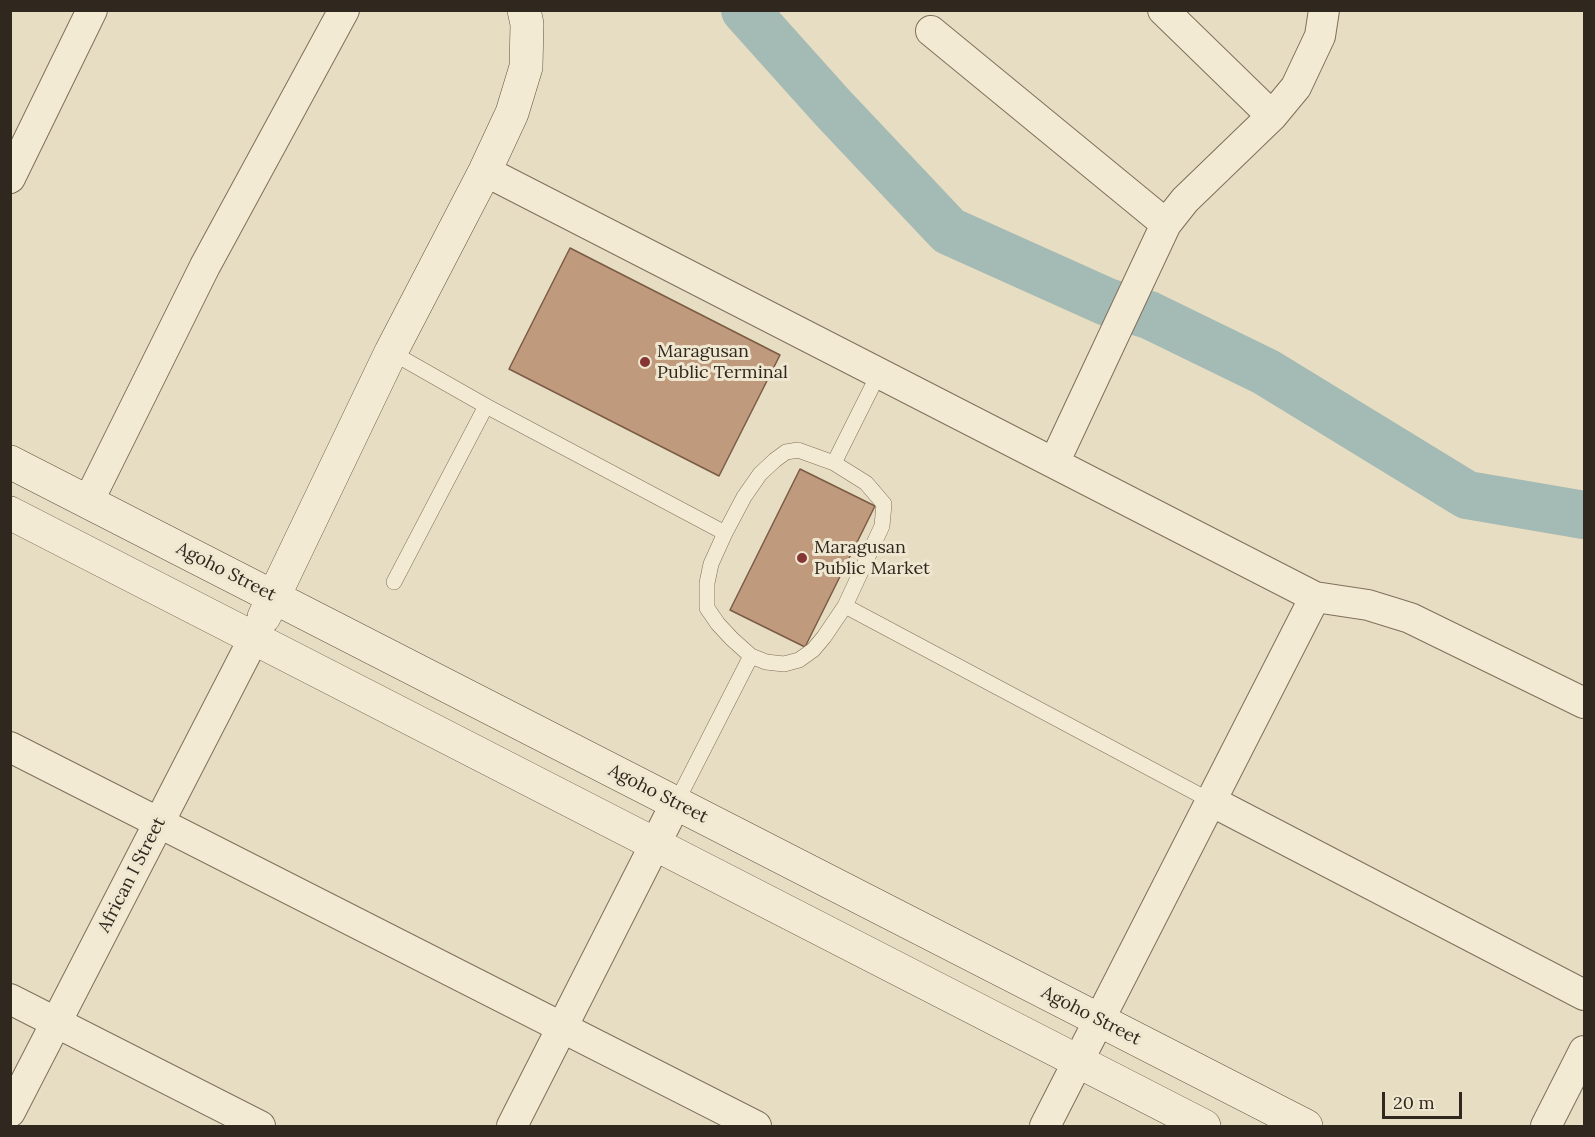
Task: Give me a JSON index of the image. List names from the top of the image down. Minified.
{"streets":{"street":["Agoho Street","African I Street"]},"places":["Maragusan Public Terminal","Maragusan Public Market"],"scale_bar":"20 m"}
